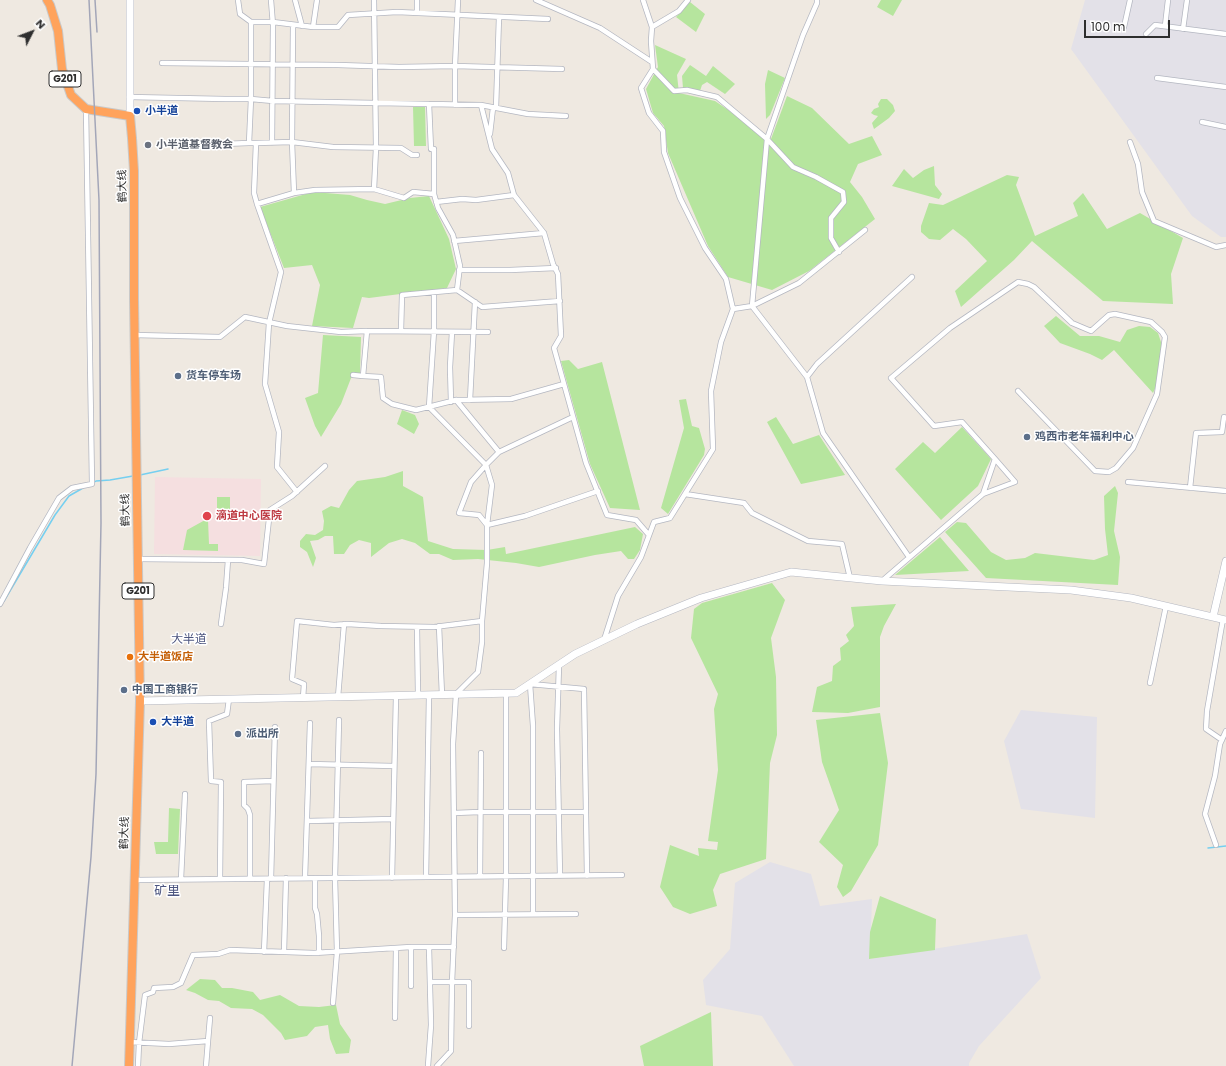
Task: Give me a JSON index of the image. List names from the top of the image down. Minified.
{"streets":{"highway":["G201","鹤大线"]},"districts":["大半道","矿里"],"places":["小半道","小半道基督教会","货车停车场","鸡西市老年福利中心","滴道中心医院","大半道饭店","中国工商银行","大半道","派出所"],"scale_bar":"100 m","north":"top right"}
